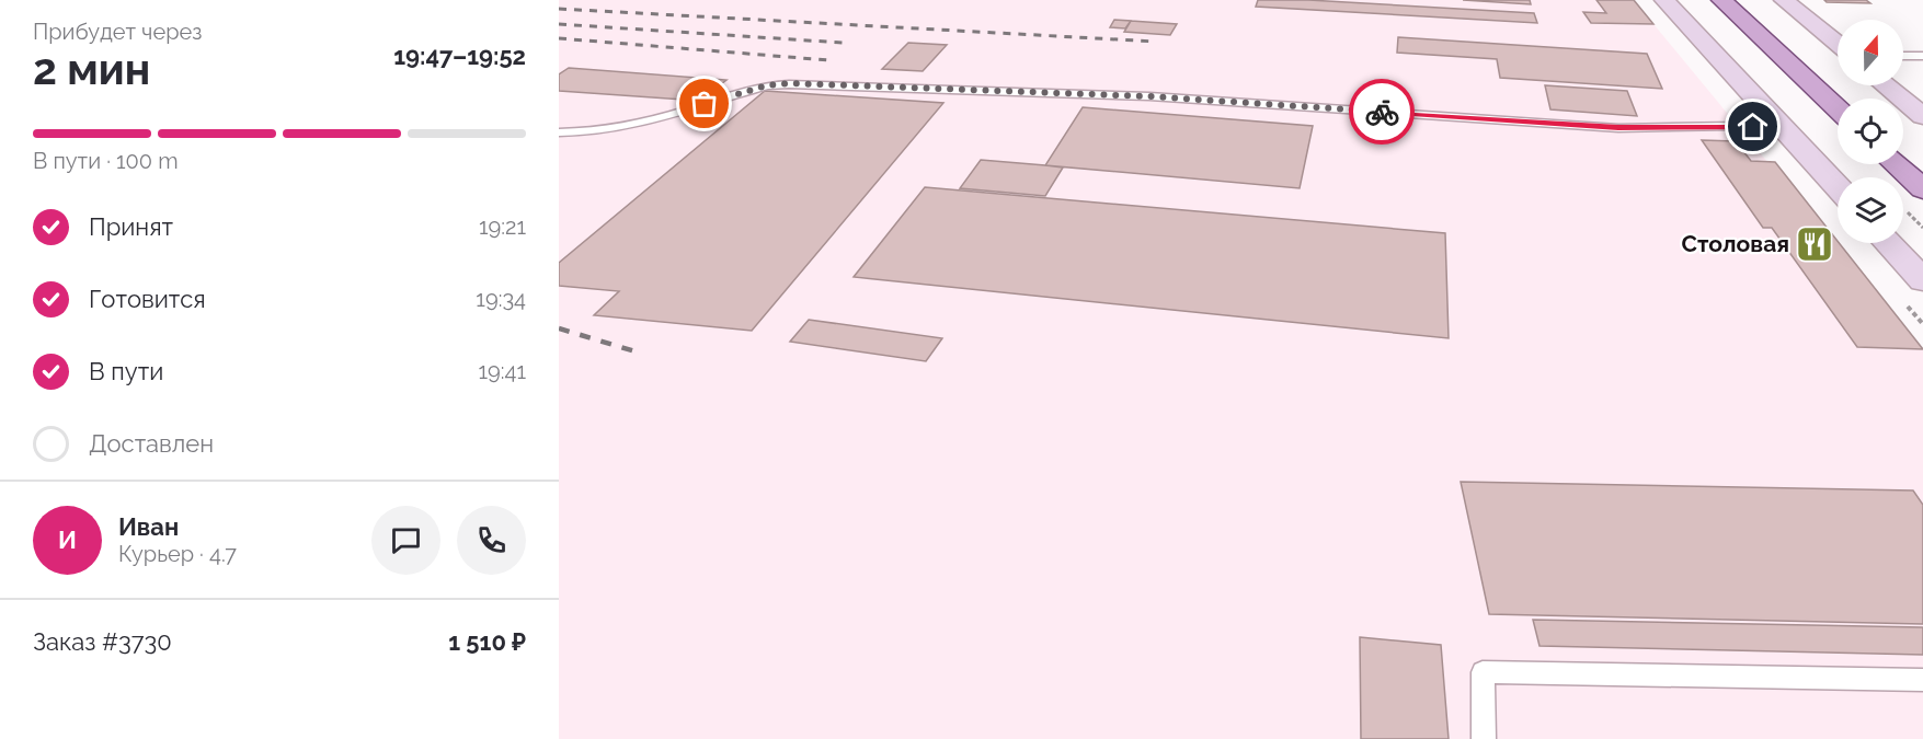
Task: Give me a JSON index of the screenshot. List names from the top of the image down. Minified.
{"places":{"restaurant":["Столовая"]},"north":"top","page":{"heading":["2 мин","Прибудет через","19:47–19:52"],"panel":["Иван","Курьер · 4.7","Заказ #3730","1 510 ₽"],"bar":"В пути · 100 m","list":[["Принят","19:21"],["Готовится","19:34"],["В пути","19:41"],"Доставлен"],"round":"И"}}
